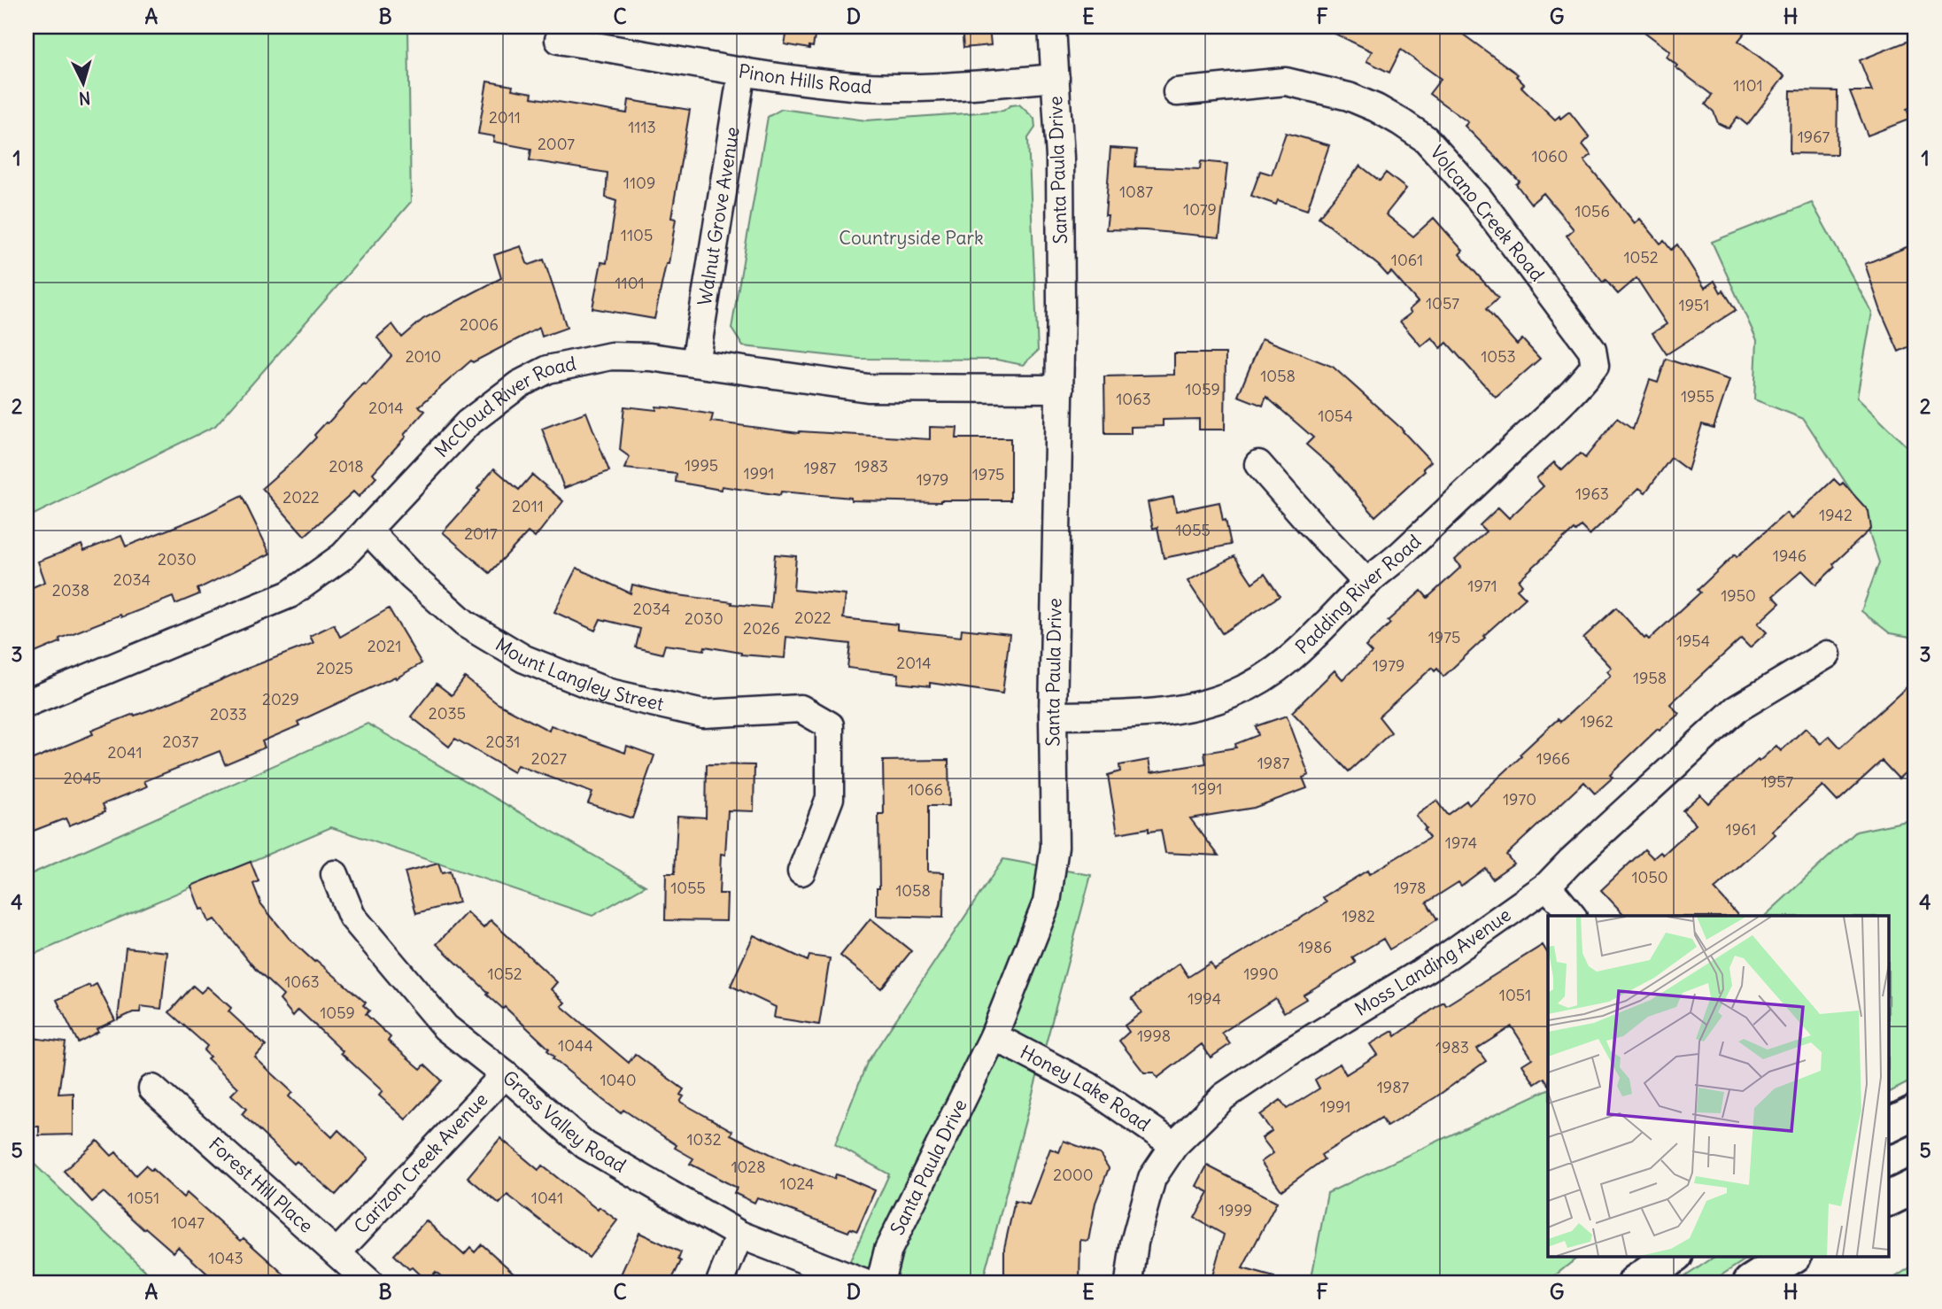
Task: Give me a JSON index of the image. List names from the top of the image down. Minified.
{"streets":{"street":["Pinon Hills Road","Santa Paula Drive","Volcano Creek Road","Walnut Grove Avenue","McCloud River Road","Padding River Road","Mount Langley Street","Moss Landing Avenue","Honey Lake Road","Grass Valley Road","Carizon Creek Avenue","Forest Hill Place"]},"crossings":[["Pinon Hills Road","Santa Paula Drive"],["Pinon Hills Road","Walnut Grove Avenue"],["Santa Paula Drive","McCloud River Road"],["Santa Paula Drive","Padding River Road"],["Santa Paula Drive","Honey Lake Road"],["Volcano Creek Road","Padding River Road"],["Walnut Grove Avenue","McCloud River Road"],["McCloud River Road","Mount Langley Street"],["Moss Landing Avenue","Honey Lake Road"],["Grass Valley Road","Carizon Creek Avenue"],["Carizon Creek Avenue","Forest Hill Place"]],"parks":["Countryside Park"],"house_numbers":["1101","2011","1113","1967","2007","1060","1109","1087","1079","1056","1105","1052","1061","1101","1057","1951","2006","2010","1053","1058","1059","1955","1063","2014","1054","1995","2018","1983","1987","1991","1975","1979","1963","2022","2011","1942","1055","2017","1946","2030","2034","1971","2038","1950","2034","2022","2030","2026","1975","1954","2021","2014","1979","2025","1958","2029","2035","2033","1962","2037","2031","2041","2027","1966","1987","2045","1957","1991","1066","1970","1961","1974","1050","1055","1978","1058","1982","1986","1052","1990","1063","1051","1994","1059","1998","1044","1983","1040","1987","1991","1032","1028","2000","1024","1051","1041","1999","1047","1043"],"north":"bottom","grid":{"columns":["A","B","C","D","E","F","G","H"],"rows":["1","2","3","4","5"]}}
